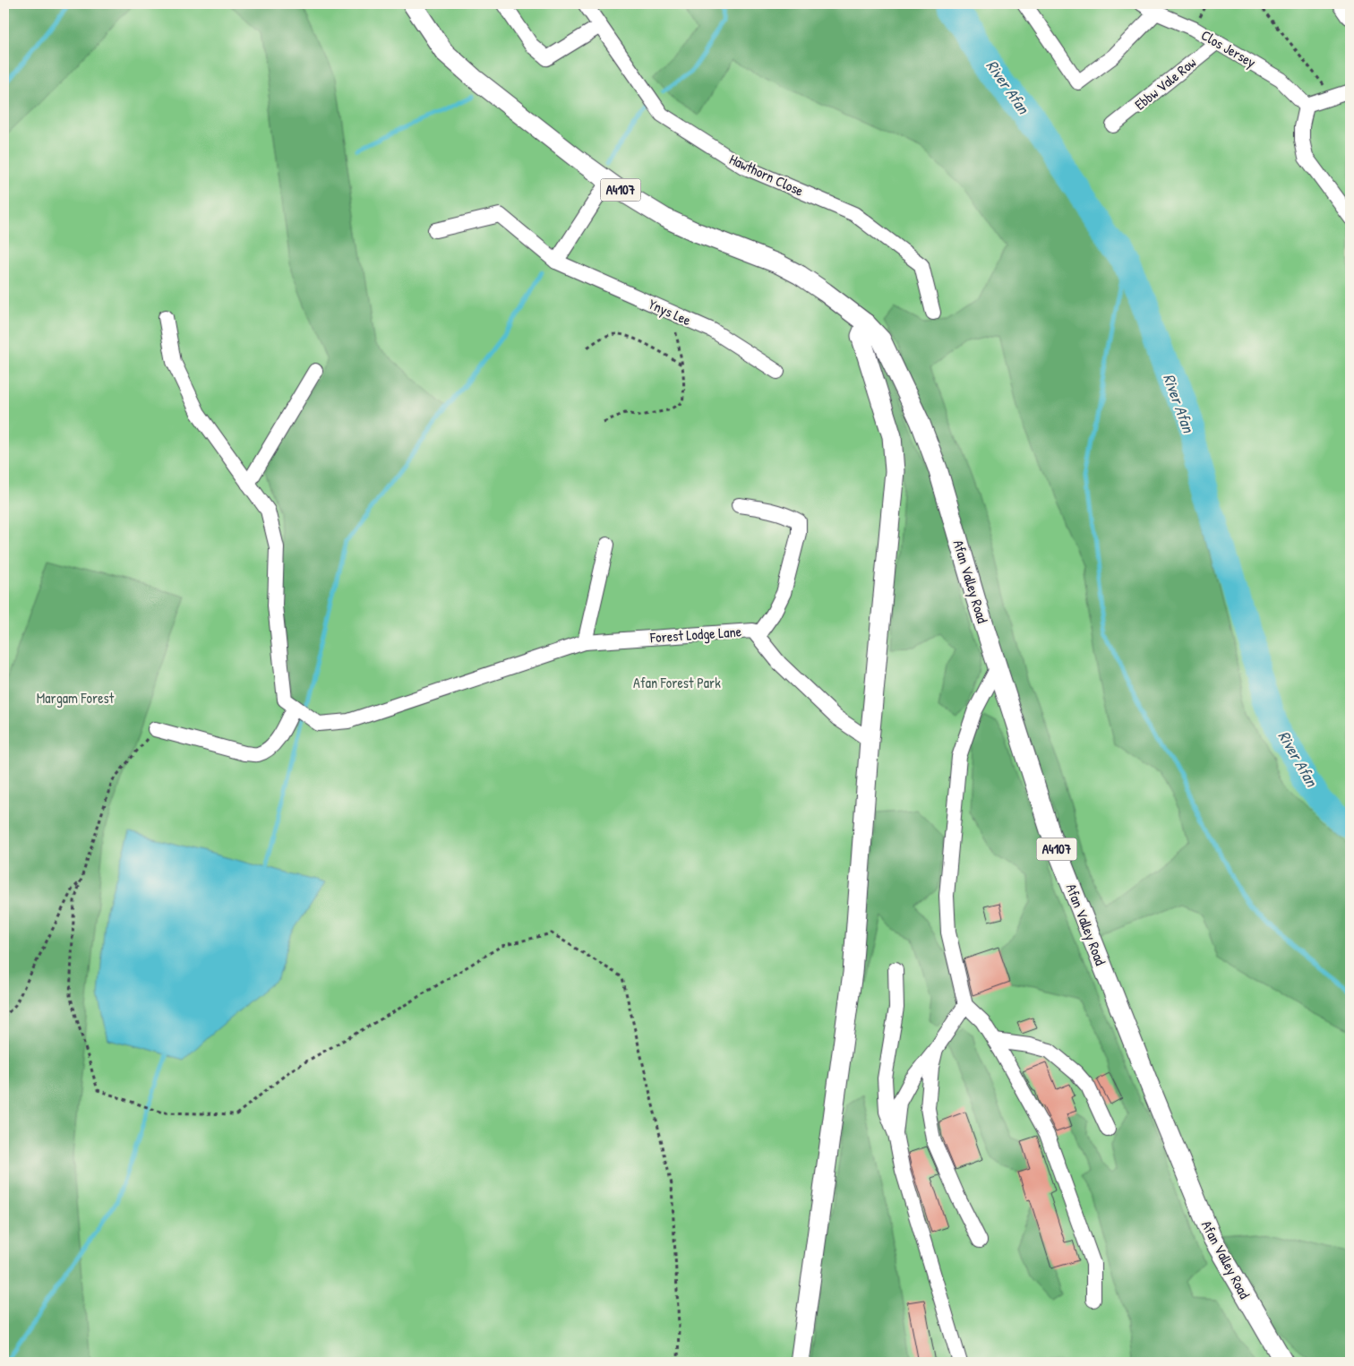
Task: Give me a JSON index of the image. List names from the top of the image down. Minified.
{"streets":{"main road":["A4107","Afan Valley Road"],"street":["Clos Jersey","Ebbw Vale Row","Hawthorn Close","Ynys Lee","Forest Lodge Lane"]},"crossings":[["Clos Jersey","Ebbw Vale Row"],["A4107","Afan Valley Road"]],"water":["River Afan"],"parks":["Afan Forest Park","Margam Forest"]}
